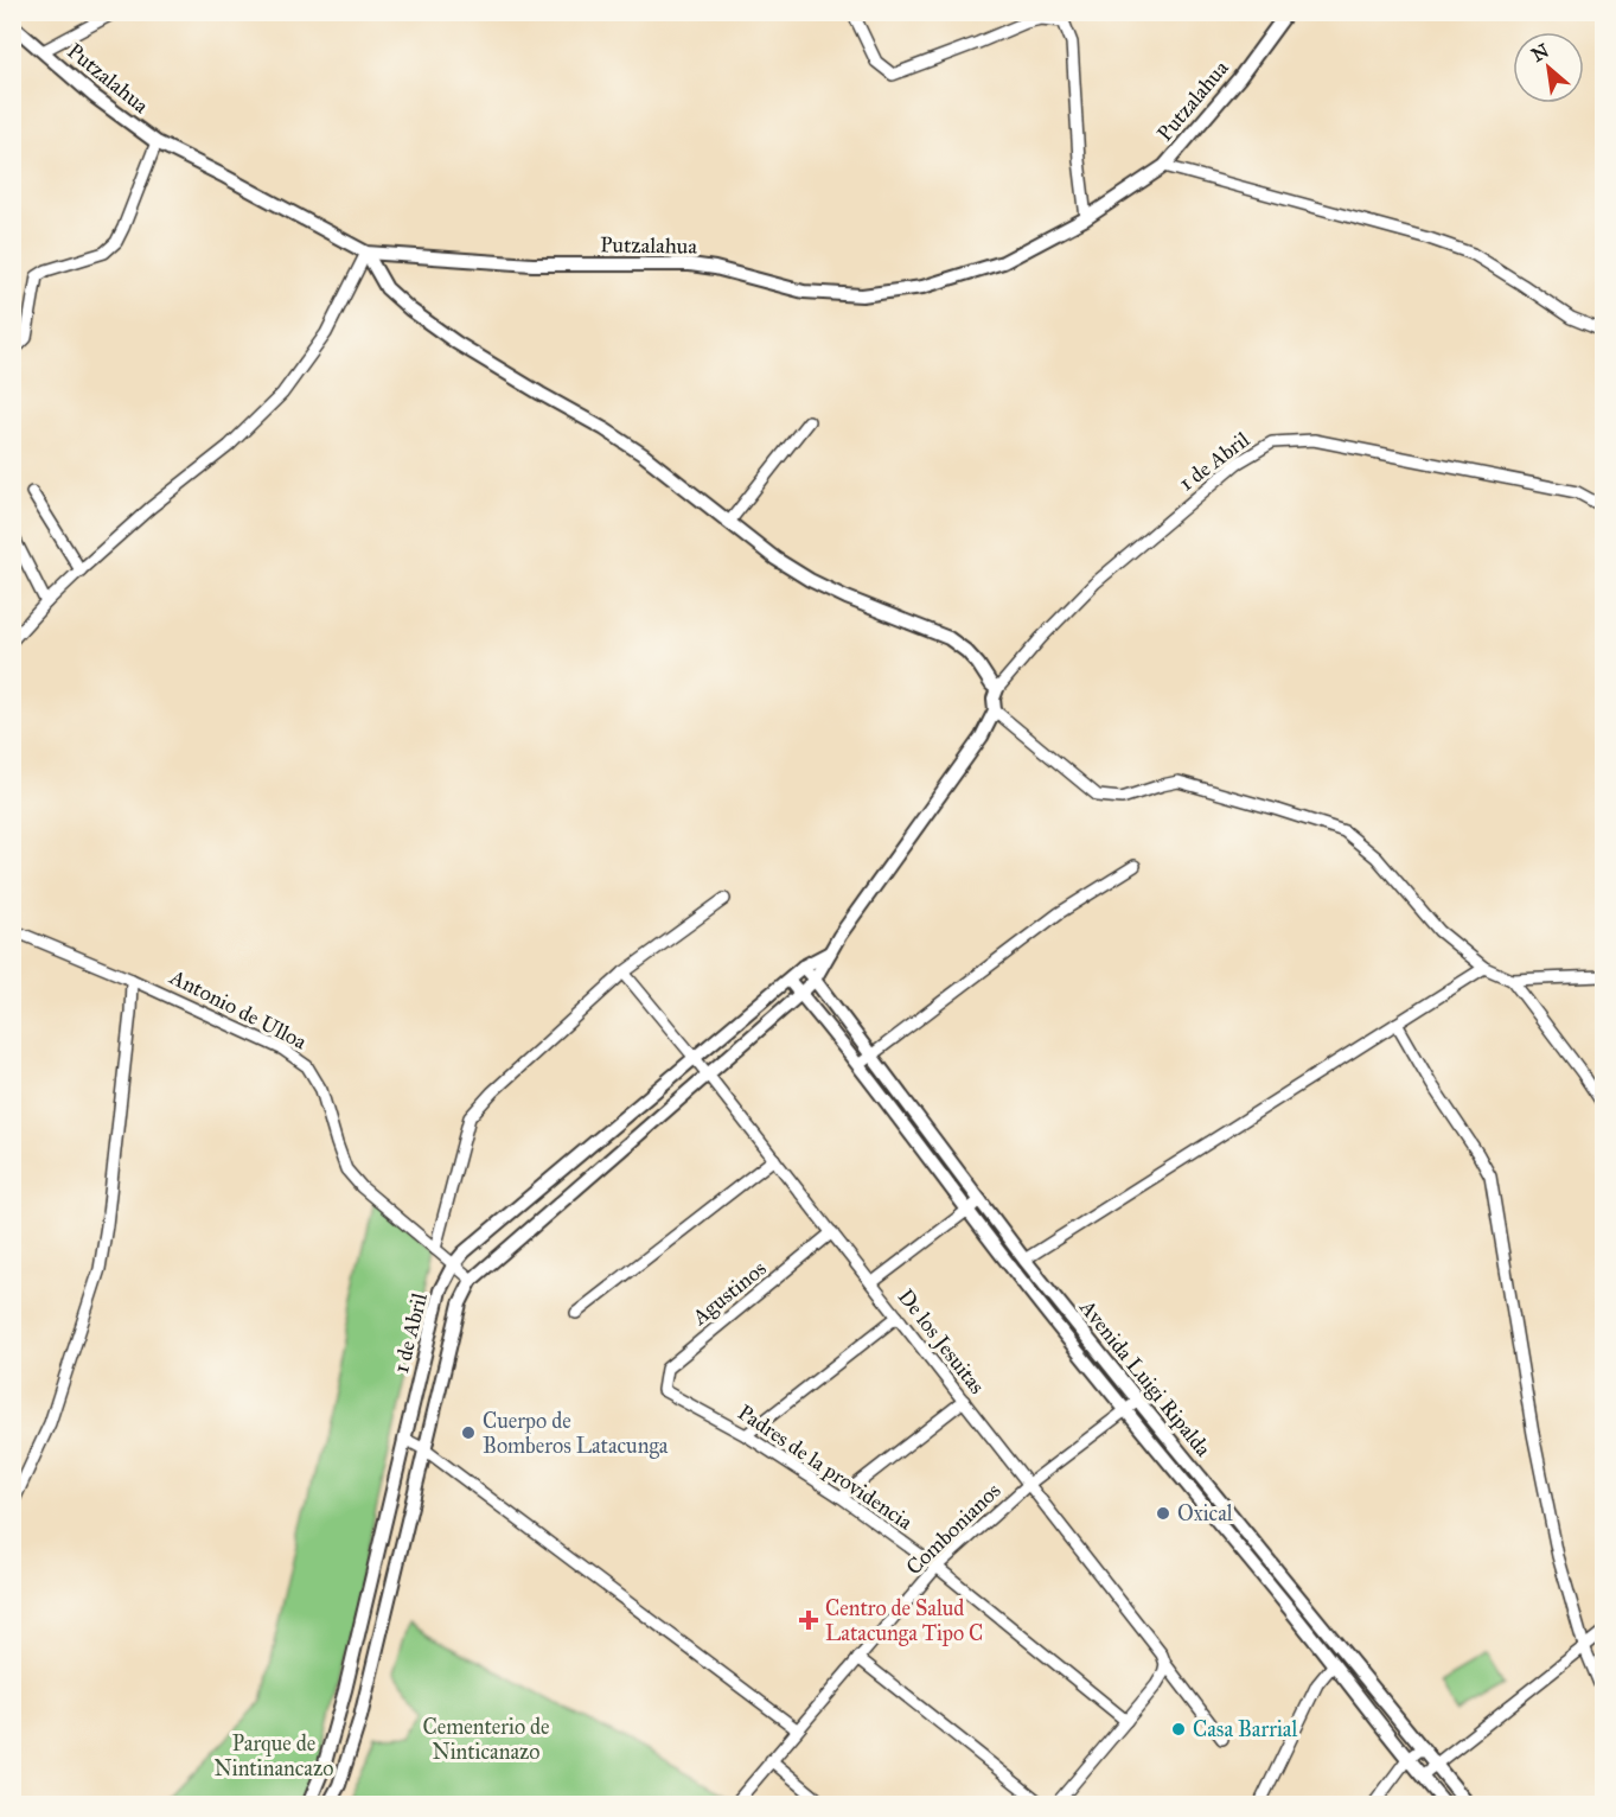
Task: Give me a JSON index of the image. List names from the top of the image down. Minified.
{"streets":{"street":["Putzalahua","1 de Abril","Antonio de Ulloa","Agustinos","De los Jesuitas","Avenida Luigi Ripalda","Padres de la providencia","Combonianos"]},"crossings":[["1 de Abril","Antonio de Ulloa"],["1 de Abril","De los Jesuitas"],["1 de Abril","Avenida Luigi Ripalda"],["Agustinos","De los Jesuitas"],["Agustinos","Padres de la providencia"],["De los Jesuitas","Combonianos"],["Avenida Luigi Ripalda","Combonianos"],["Padres de la providencia","Combonianos"]],"parks":["Cementerio de Ninticanazo","Parque de Nintinancazo"],"places":{"other":["Cuerpo de Bomberos Latacunga","Oxical","Casa Barrial"],"health":["Centro de Salud Latacunga Tipo C"]},"north":"top left"}
